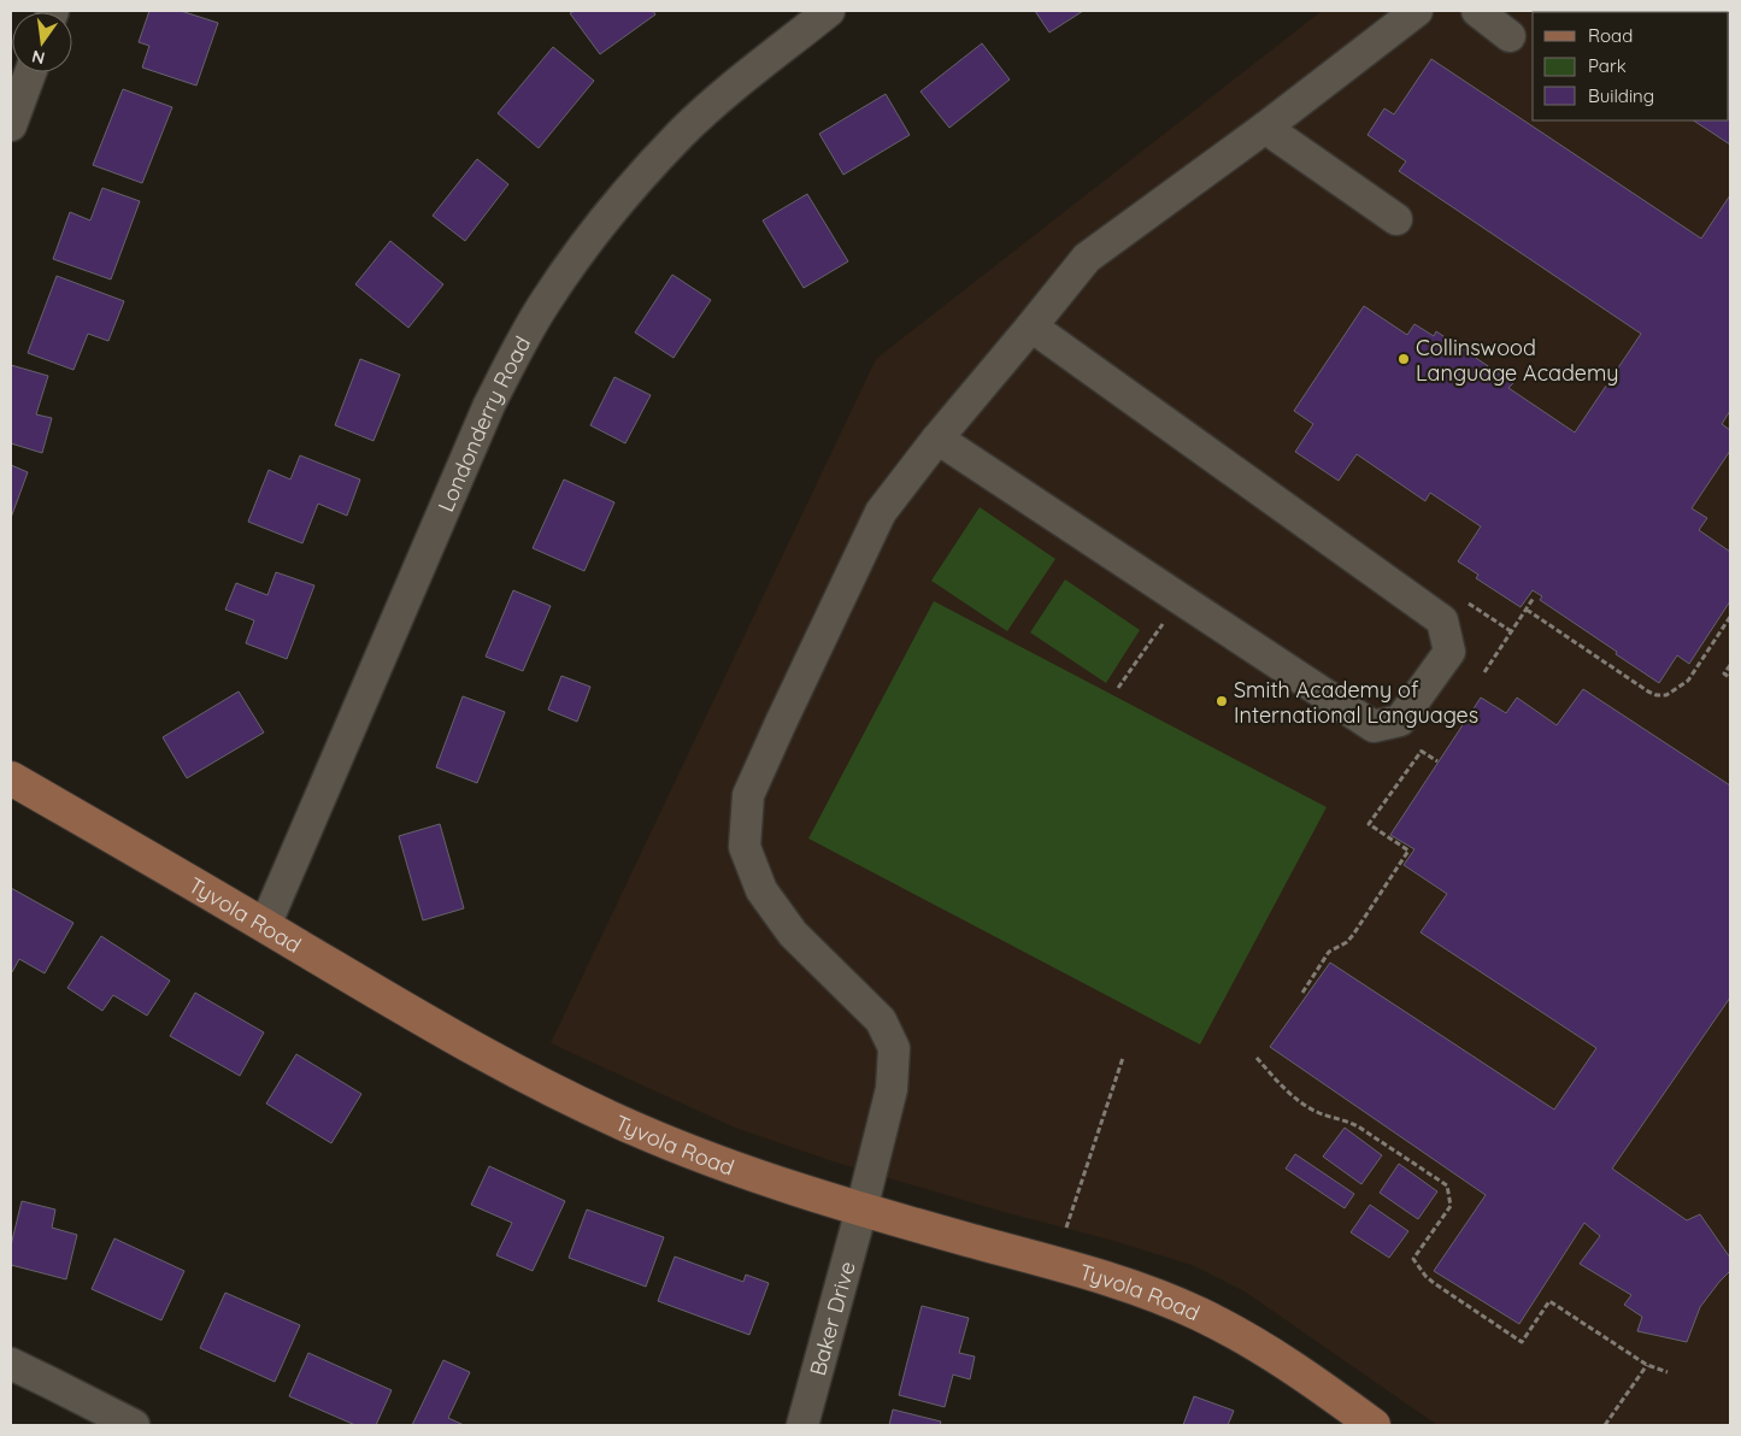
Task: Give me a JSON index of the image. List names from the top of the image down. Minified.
{"streets":{"main road":["Tyvola Road"],"street":["Londonderry Road","Baker Drive"]},"crossings":[["Londonderry Road","Tyvola Road"],["Tyvola Road","Baker Drive"]],"places":["Collinswood Language Academy","Smith Academy of International Languages"],"legend":["Road","Park","Building"],"north":"bottom"}
